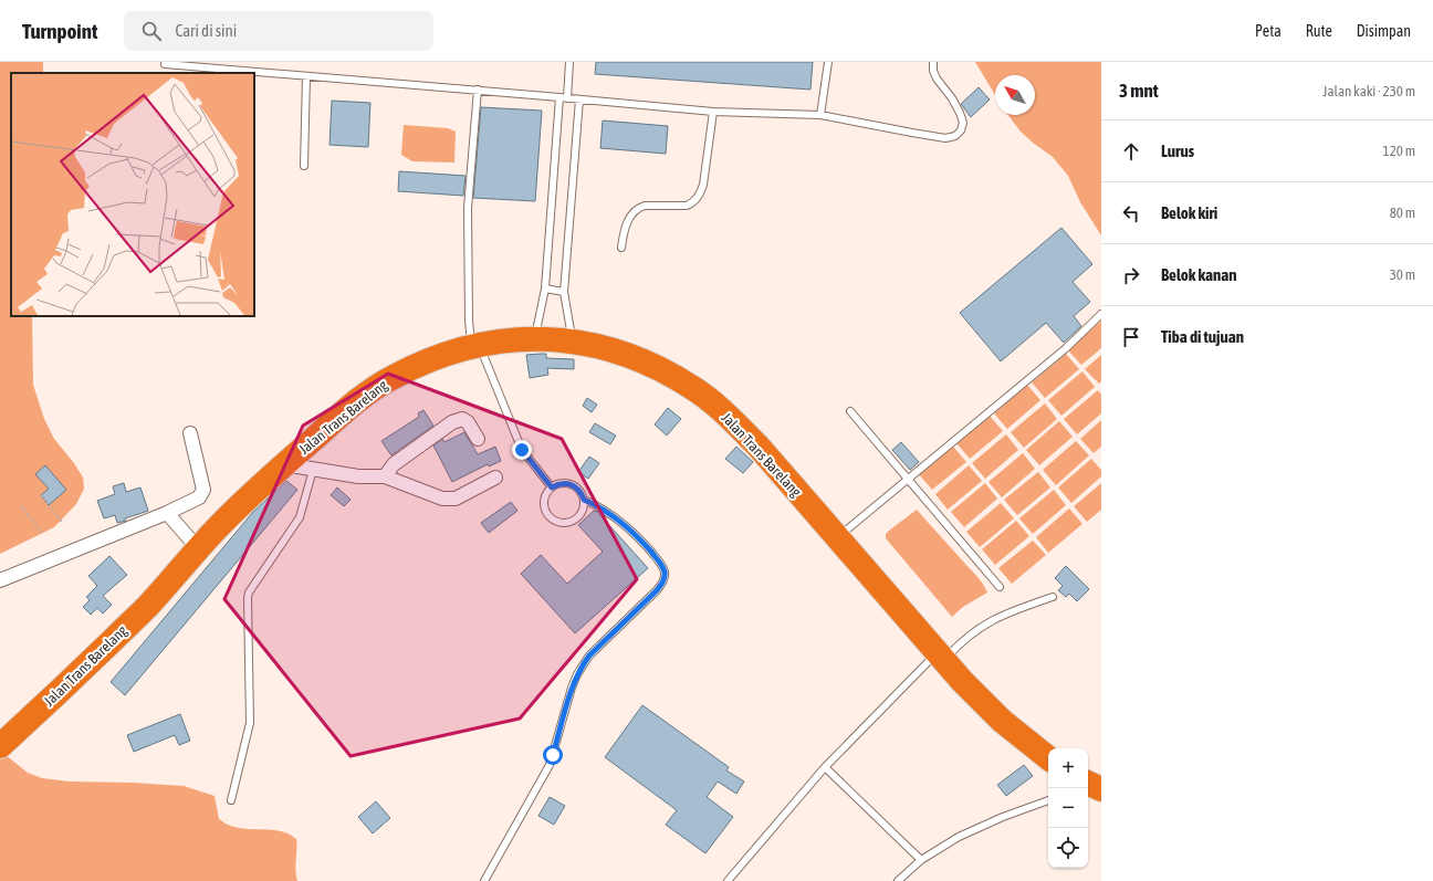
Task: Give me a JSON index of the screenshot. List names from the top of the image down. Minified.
{"streets":{"highway":["Jalan Trans Barelang"]},"north":"top left","page":{"header":"Turnpoint","search":"Cari di sini","nav":["Peta","Rute","Disimpan"],"heading":["3 mnt","Jalan kaki · 230 m"],"list":[["Lurus","120 m"],["Belok kiri","80 m"],["Belok kanan","30 m"],"Tiba di tujuan"],"map_buttons":["+","−"]}}
